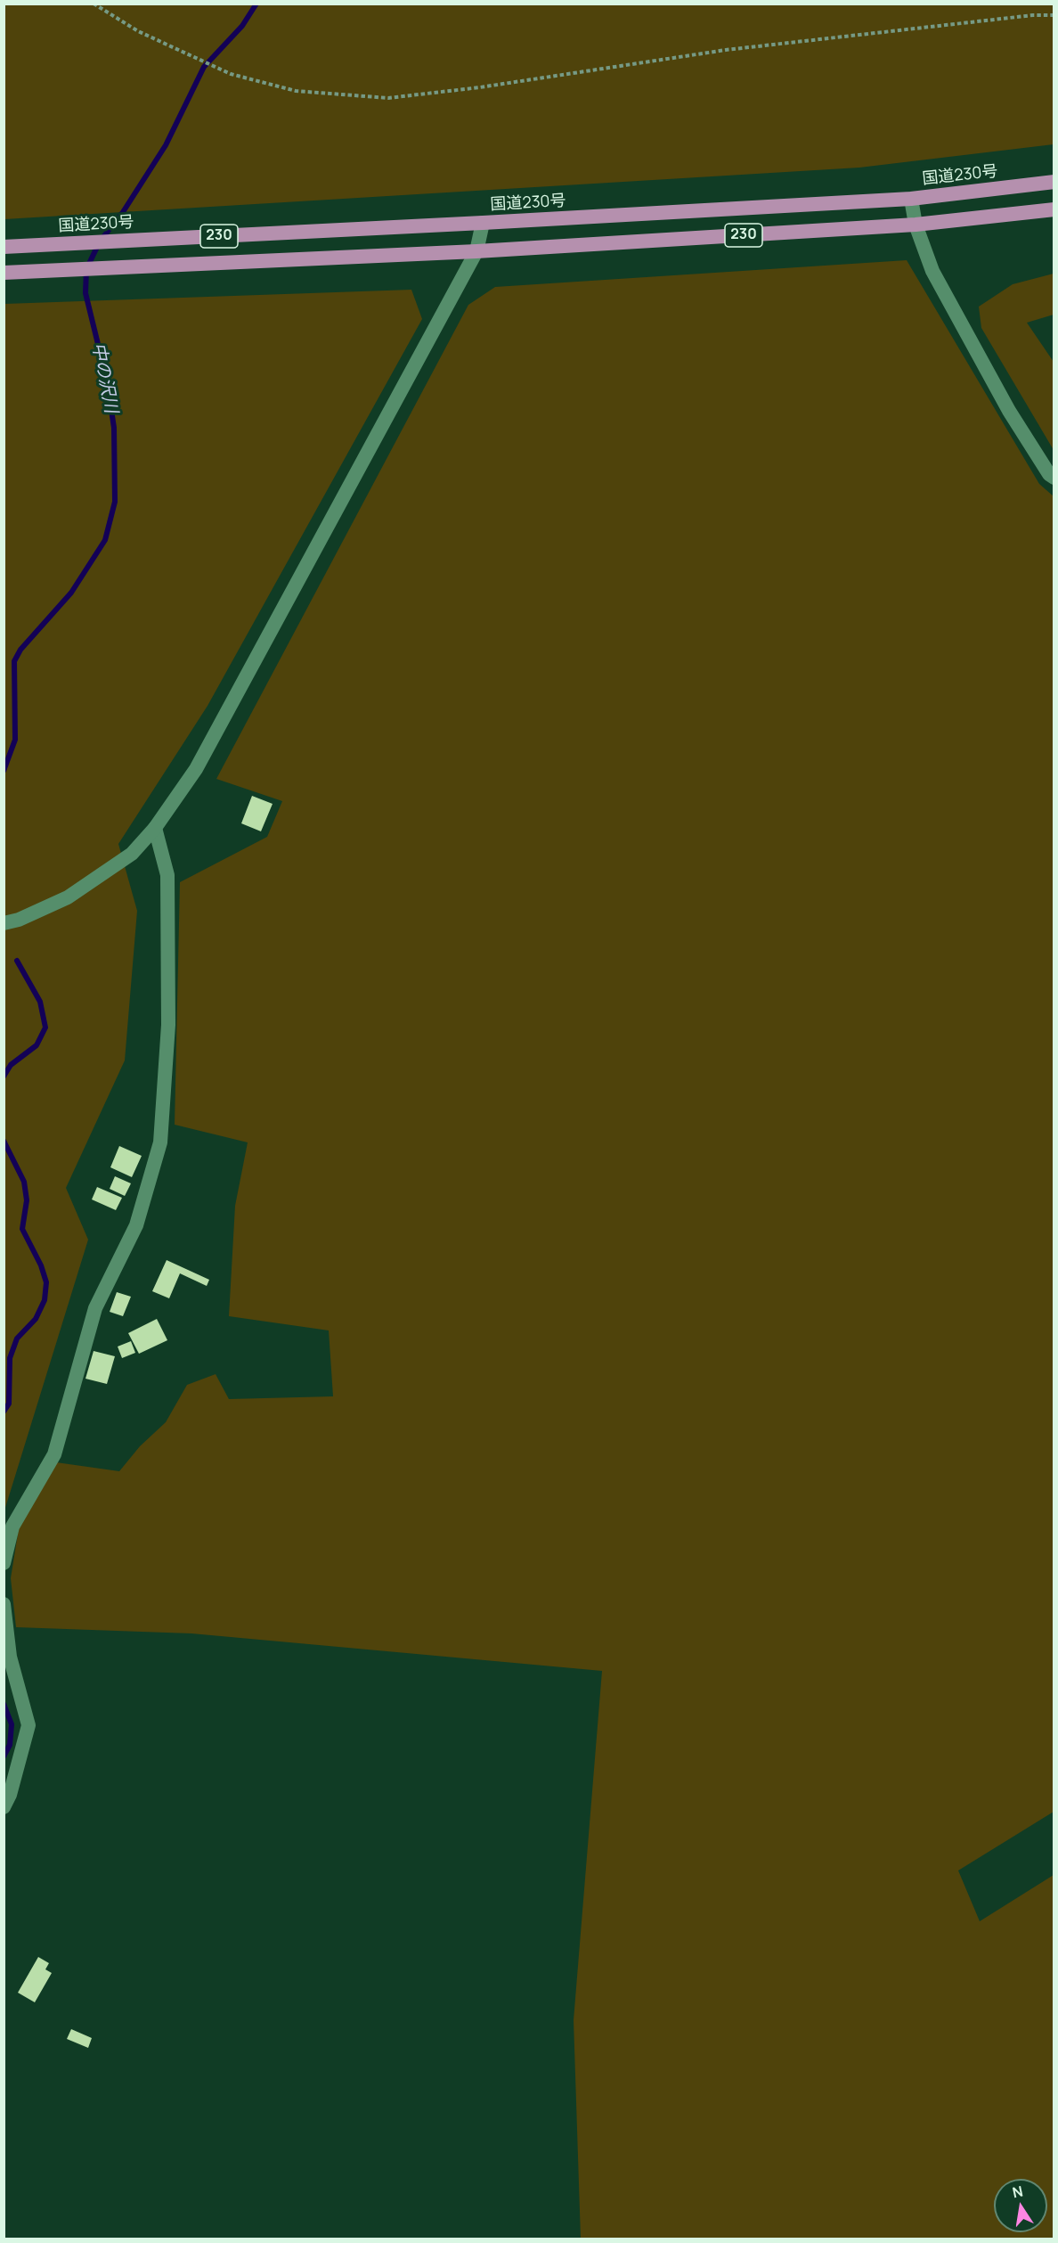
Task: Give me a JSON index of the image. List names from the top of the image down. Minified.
{"streets":{"highway":["国道230号","230"]},"water":["中の沢川"],"north":"top"}
